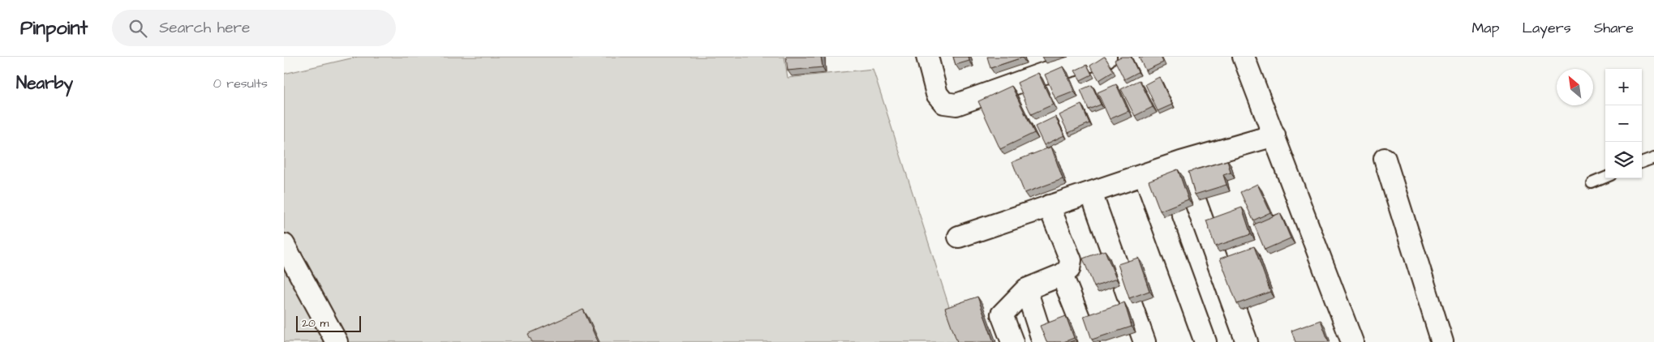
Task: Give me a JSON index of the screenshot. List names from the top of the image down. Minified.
{"scale_bar":"20 m","north":"top left","page":{"header":"Pinpoint","search":"Search here","nav":["Map","Layers","Share"],"heading":["Nearby","0 results"],"map_buttons":["+","−"],"scale":"20 m"}}
